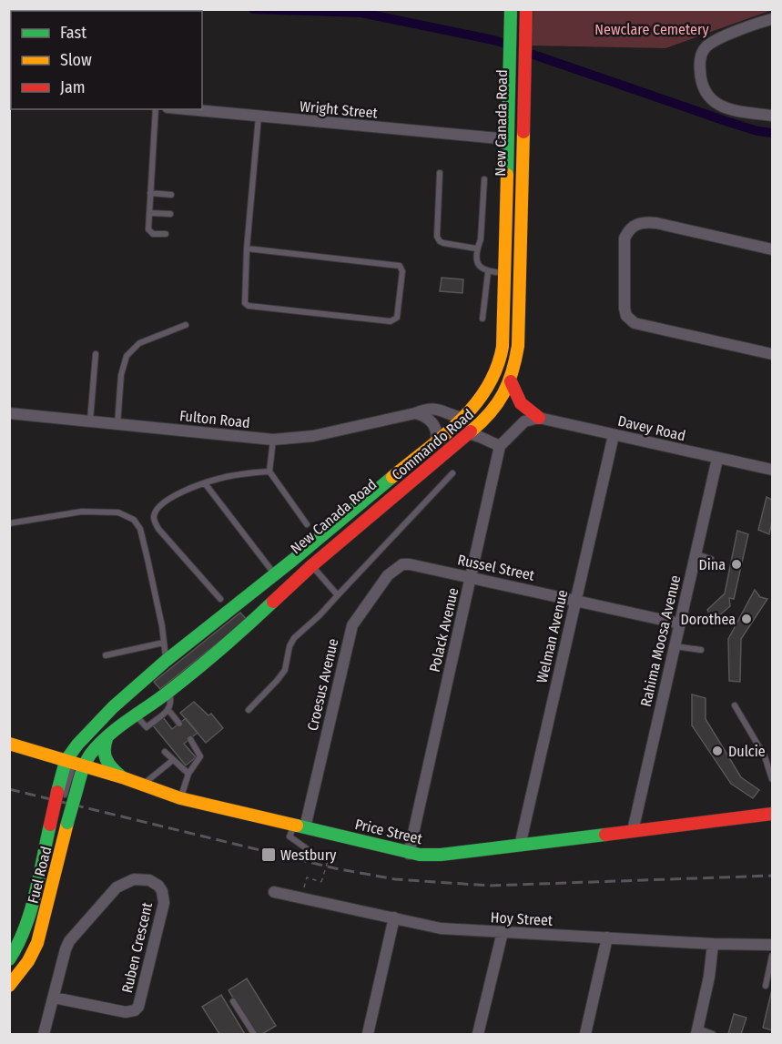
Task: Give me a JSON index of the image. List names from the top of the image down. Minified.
{"streets":{"main road":["Commando Road","Price Street","Fuel Road"],"street":["Wright Street","Fulton Road","Davey Road","Russel Street","Polack Avenue","Welman Avenue","Rahima Moosa Avenue","Croesus Avenue","Hoy Street","Ruben Crescent"],"lane":["New Canada Road"]},"crossings":[["Wright Street","Commando Road"],["New Canada Road","Commando Road"],["New Canada Road","Price Street"],["New Canada Road","Fuel Road"],["Fulton Road","Commando Road"],["Davey Road","Polack Avenue"],["Davey Road","Welman Avenue"],["Davey Road","Rahima Moosa Avenue"],["Commando Road","Price Street"],["Commando Road","Fuel Road"],["Russel Street","Polack Avenue"],["Russel Street","Welman Avenue"],["Russel Street","Rahima Moosa Avenue"],["Russel Street","Croesus Avenue"],["Polack Avenue","Price Street"],["Welman Avenue","Price Street"],["Rahima Moosa Avenue","Price Street"],["Croesus Avenue","Price Street"],["Price Street","Fuel Road"]],"parks":["Newclare Cemetery"],"places":{"other":["Dina","Dorothea","Dulcie"],"transit":["Westbury"]},"legend":["Fast","Slow","Jam"]}
